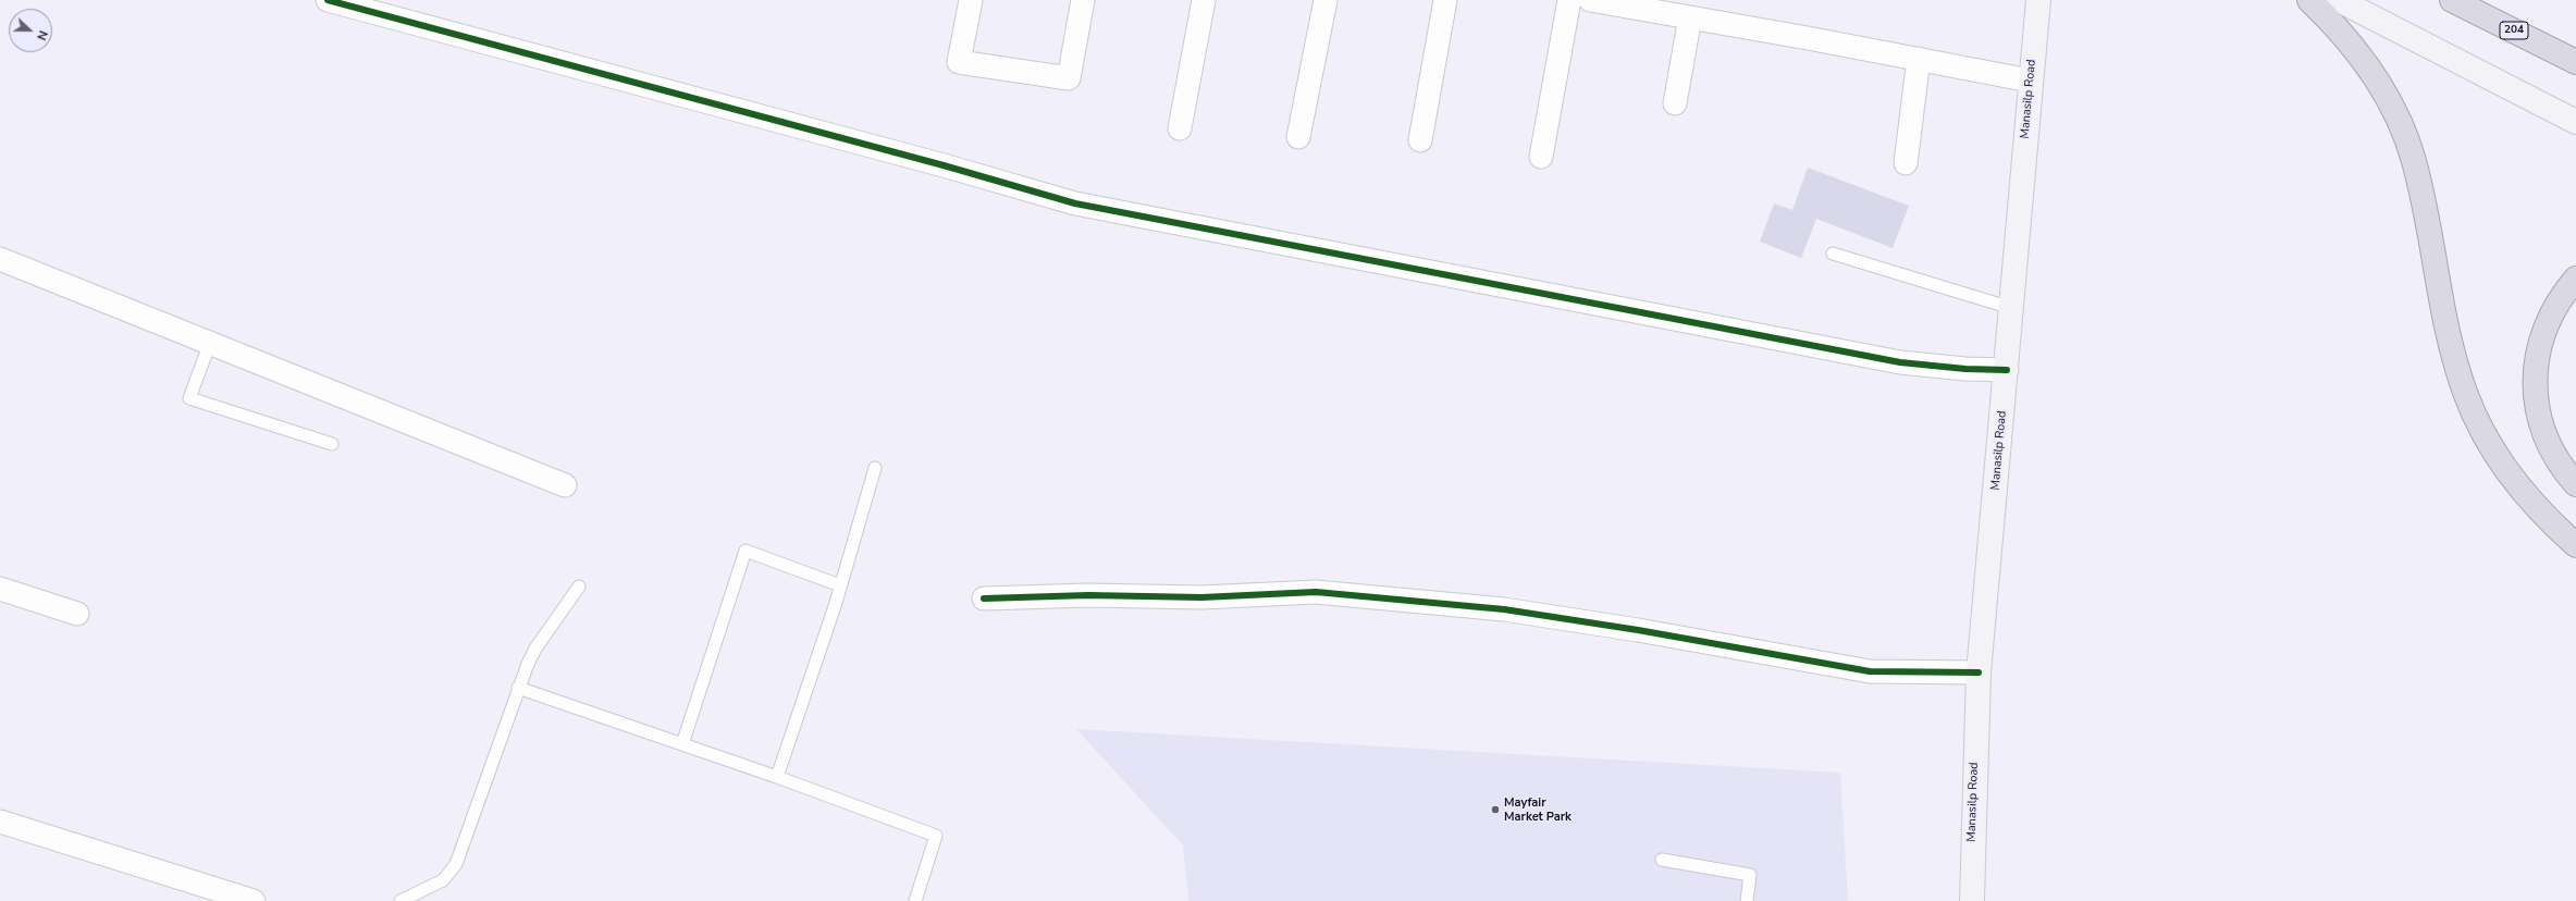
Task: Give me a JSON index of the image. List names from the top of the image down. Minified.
{"streets":{"highway":["204"],"street":["Manasilp Road"]},"places":["Mayfair Market Park"],"north":"right"}
